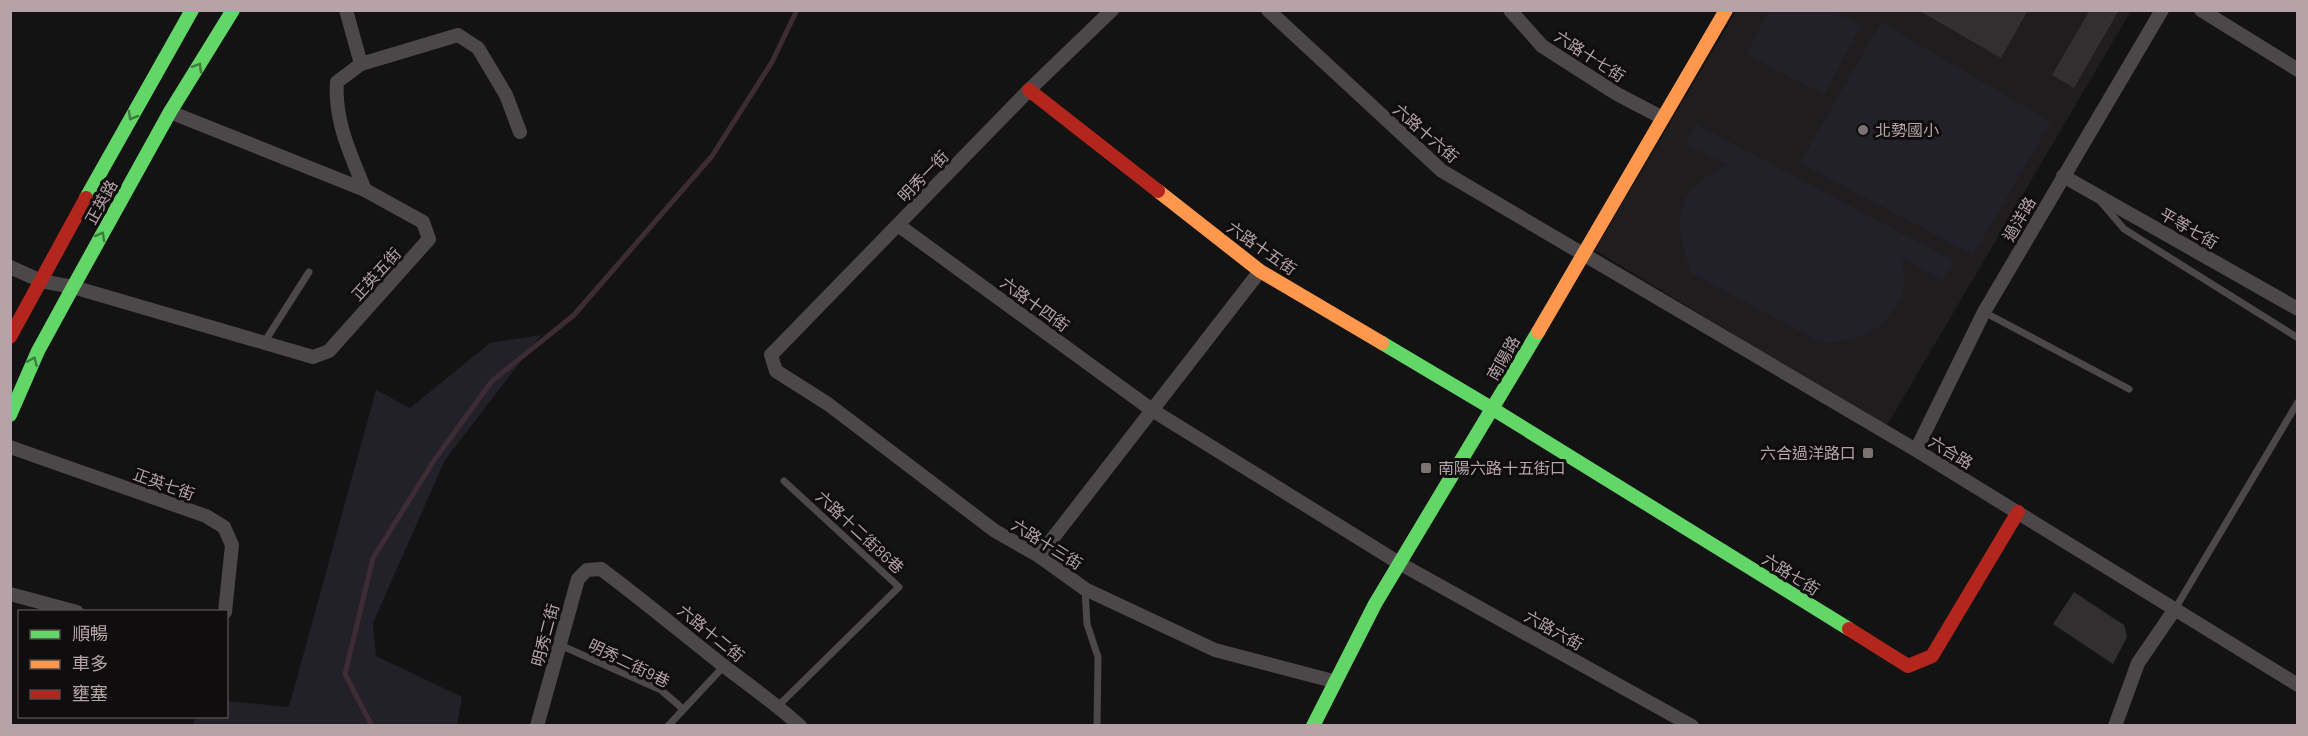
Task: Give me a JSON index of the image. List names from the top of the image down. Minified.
{"streets":{"street":["六路十七街","六路十六街","明秀一街","正英路","過洋路","平等七街","六路十五街","正英五街","六路十四街","南陽路","六合路","正英七街","六路十三街","六路七街","六路六街","六路十二街","明秀二街"],"lane":["六路十二街86巷","明秀二街9巷"]},"crossings":[["六路十七街","南陽路"],["六路十六街","南陽路"],["六路十六街","六合路"],["明秀一街","六路十五街"],["明秀一街","六路十四街"],["明秀一街","六路十三街"],["正英路","正英五街"],["過洋路","平等七街"],["過洋路","六合路"],["六路十五街","南陽路"],["六路十五街","六路七街"],["六路十四街","南陽路"],["六路十四街","六路六街"],["南陽路","六合路"],["南陽路","六路十三街"],["南陽路","六路七街"],["南陽路","六路六街"],["六合路","六路七街"],["六路十二街86巷","六路十二街"],["六路十二街","明秀二街"],["明秀二街","明秀二街9巷"]],"places":{"other":["北勢國小"],"transit":["六合過洋路口","南陽六路十五街口"]},"legend":["順暢","車多","壅塞"]}
